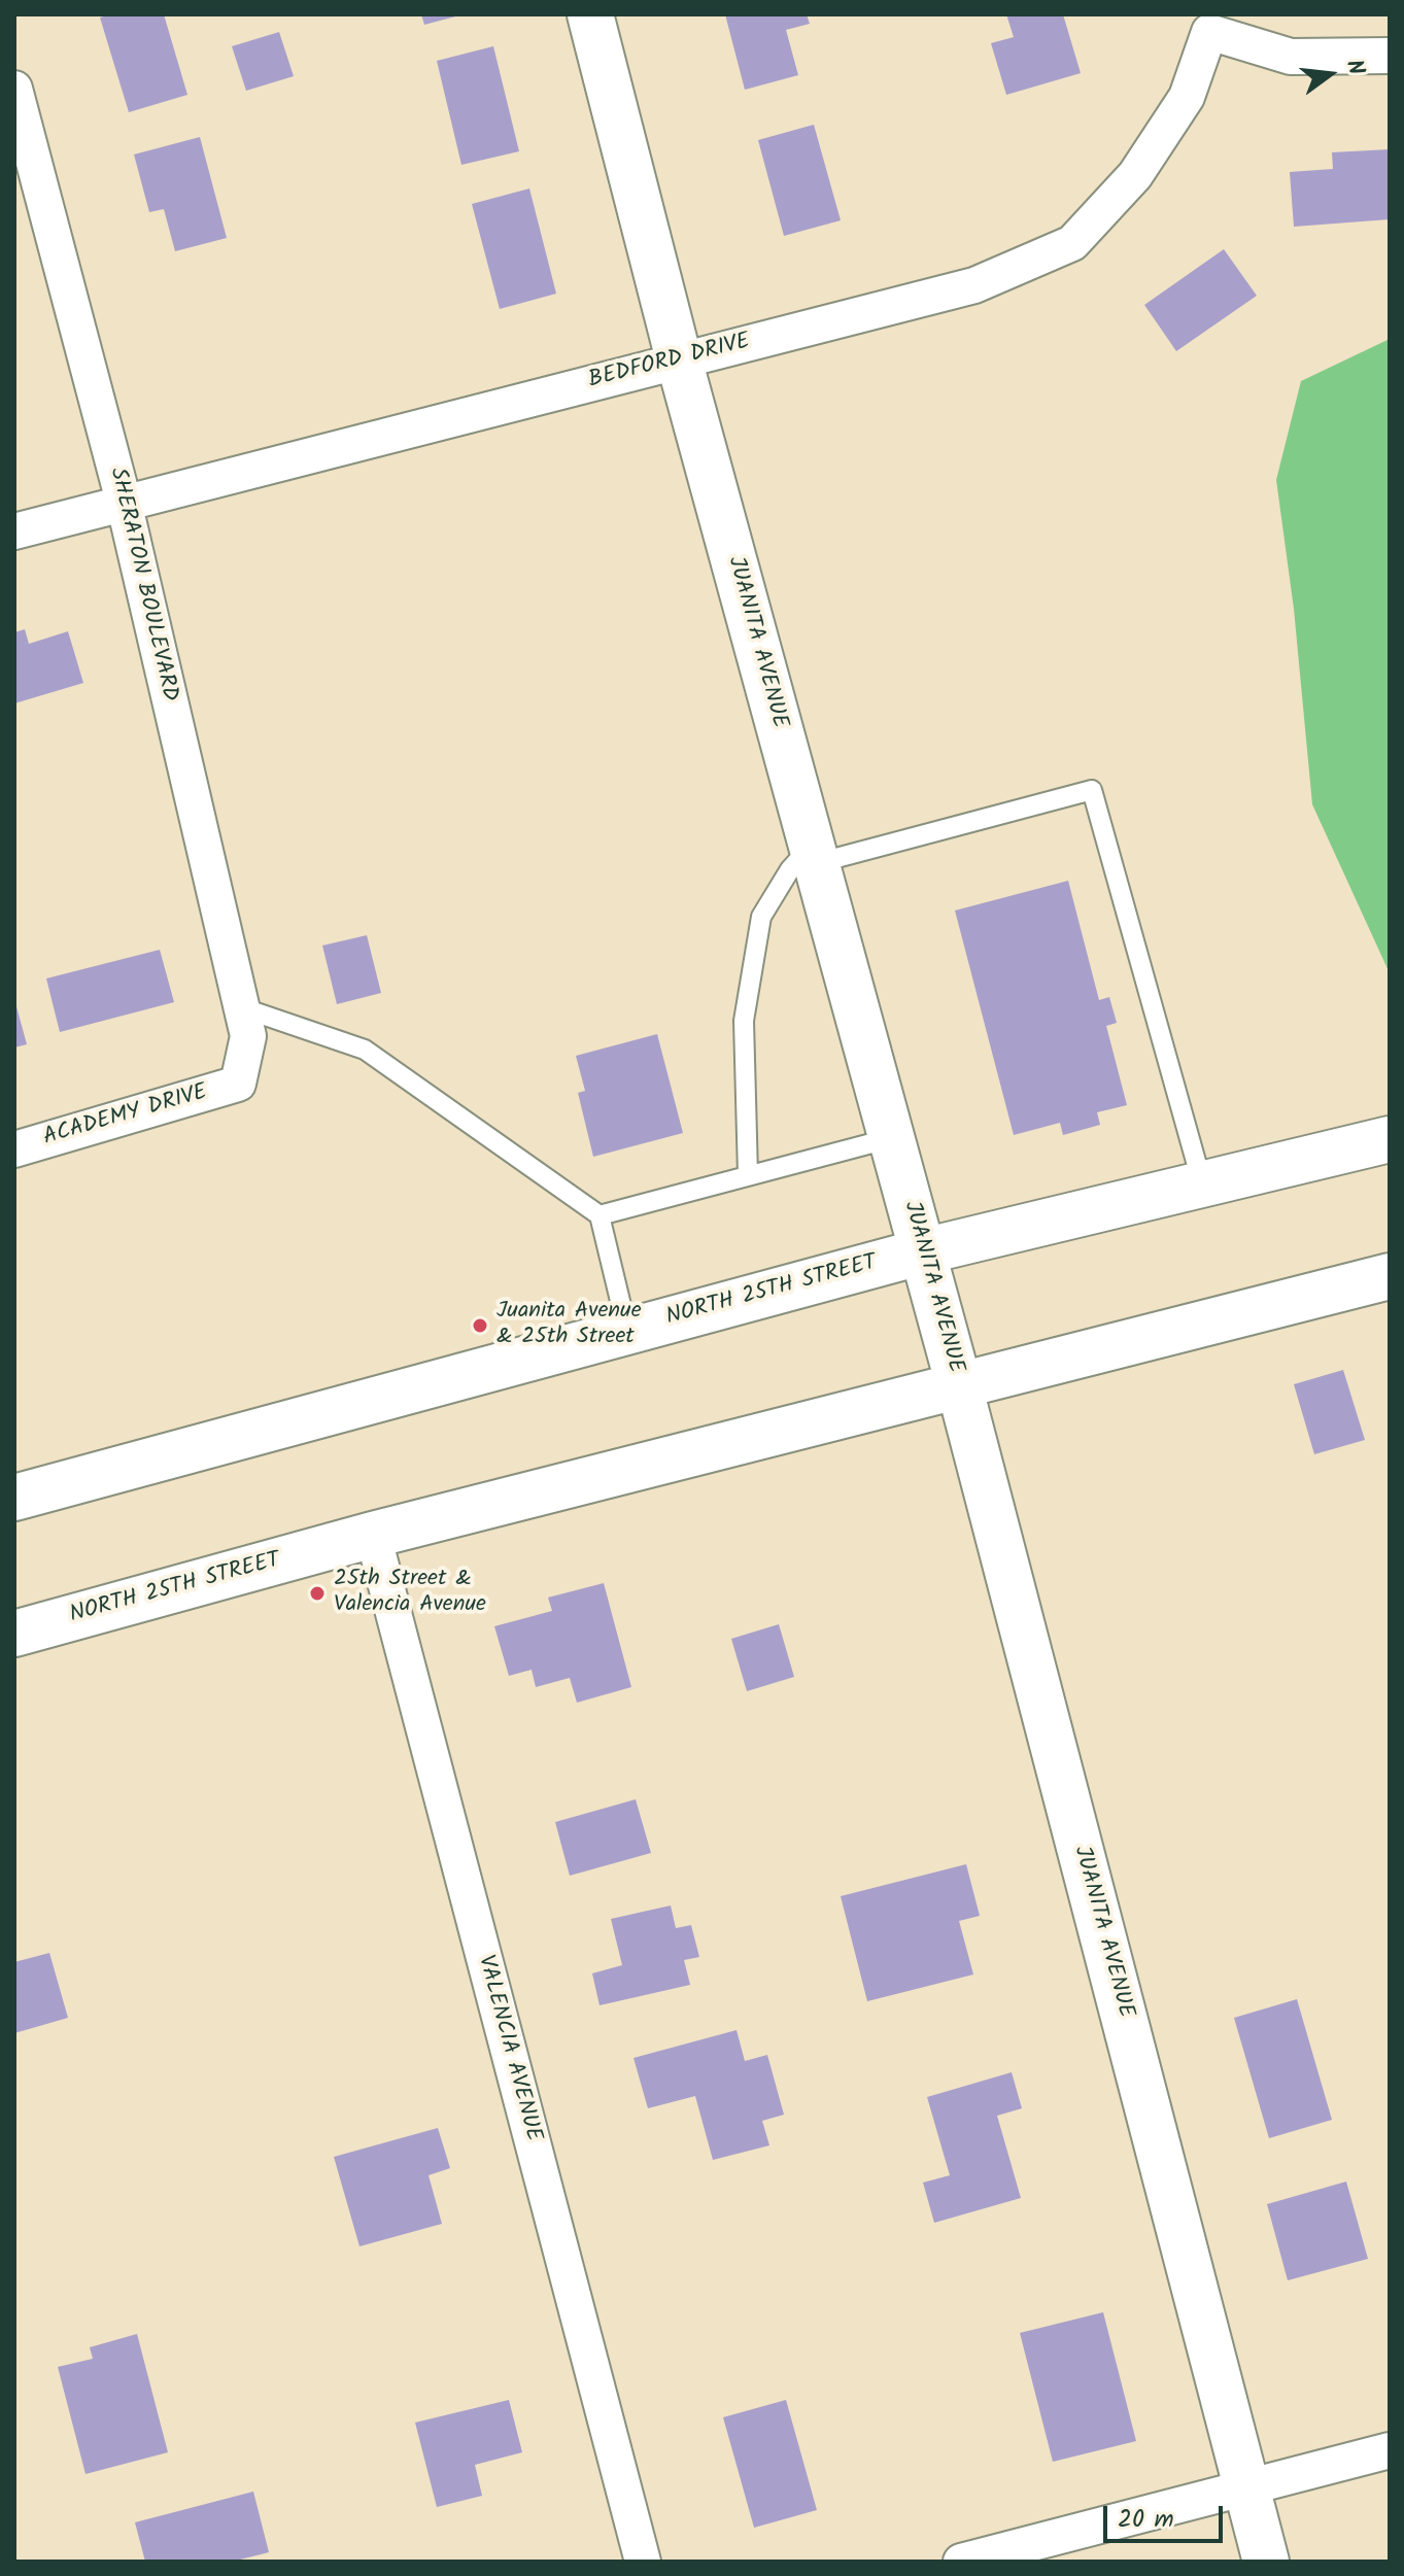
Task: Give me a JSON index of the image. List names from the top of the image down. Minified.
{"streets":{"main road":["JUANITA AVENUE","NORTH 25TH STREET"],"street":["BEDFORD DRIVE","SHERATON BOULEVARD","ACADEMY DRIVE","VALENCIA AVENUE"]},"crossings":[["BEDFORD DRIVE","SHERATON BOULEVARD"],["BEDFORD DRIVE","JUANITA AVENUE"],["SHERATON BOULEVARD","ACADEMY DRIVE"],["JUANITA AVENUE","NORTH 25TH STREET"],["NORTH 25TH STREET","VALENCIA AVENUE"]],"places":["Juanita Avenue & 25th Street","25th Street & Valencia Avenue"],"scale_bar":"20 m","north":"right"}
